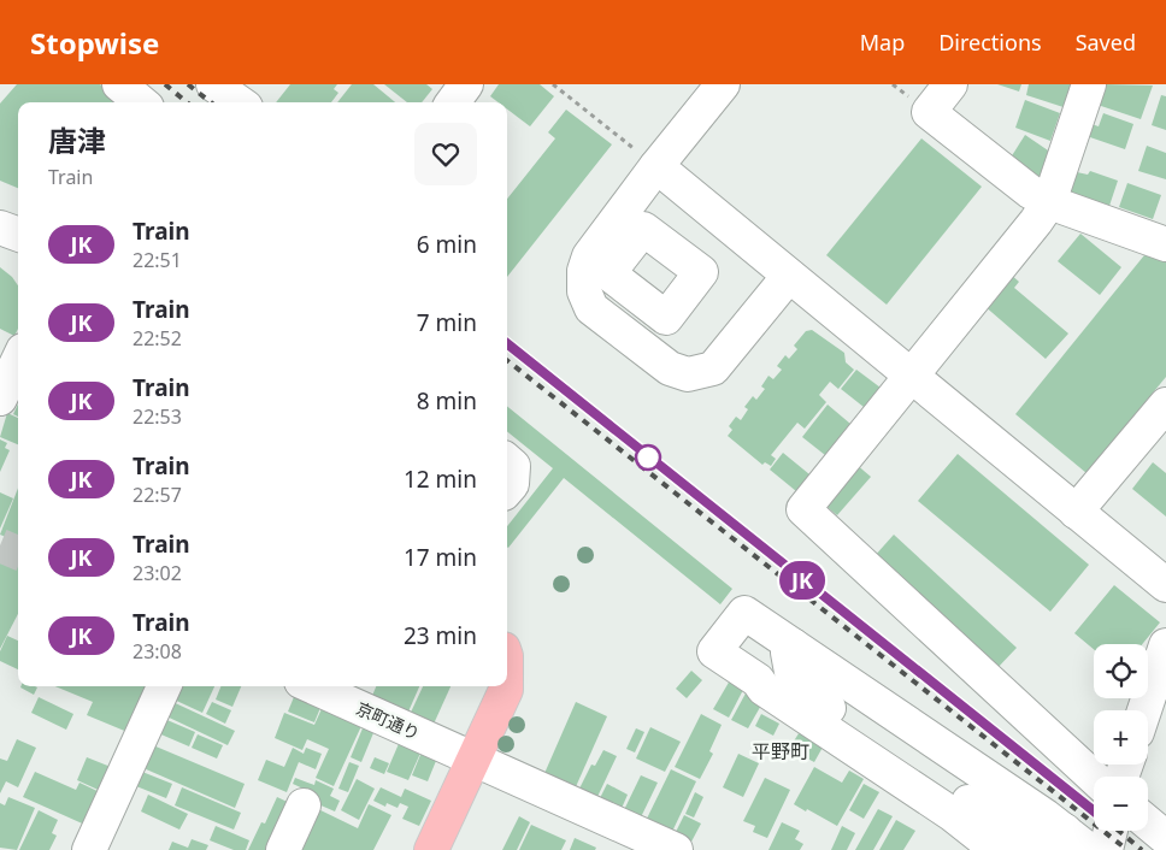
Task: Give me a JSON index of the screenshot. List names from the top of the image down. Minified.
{"streets":{"street":["京町通り"]},"districts":["平野町"],"page":{"header":"Stopwise","nav":["Map","Directions","Saved"],"on_map":"JK","heading":["唐津","Train"],"list":[{"mark":"JK","name":"Train","note":"22:51","value":"6 min"},{"mark":"JK","name":"Train","note":"22:52","value":"7 min"},{"mark":"JK","name":"Train","note":"22:53","value":"8 min"},{"mark":"JK","name":"Train","note":"22:57","value":"12 min"},{"mark":"JK","name":"Train","note":"23:02","value":"17 min"},{"mark":"JK","name":"Train","note":"23:08","value":"23 min"}],"map_buttons":["+","−"]}}
